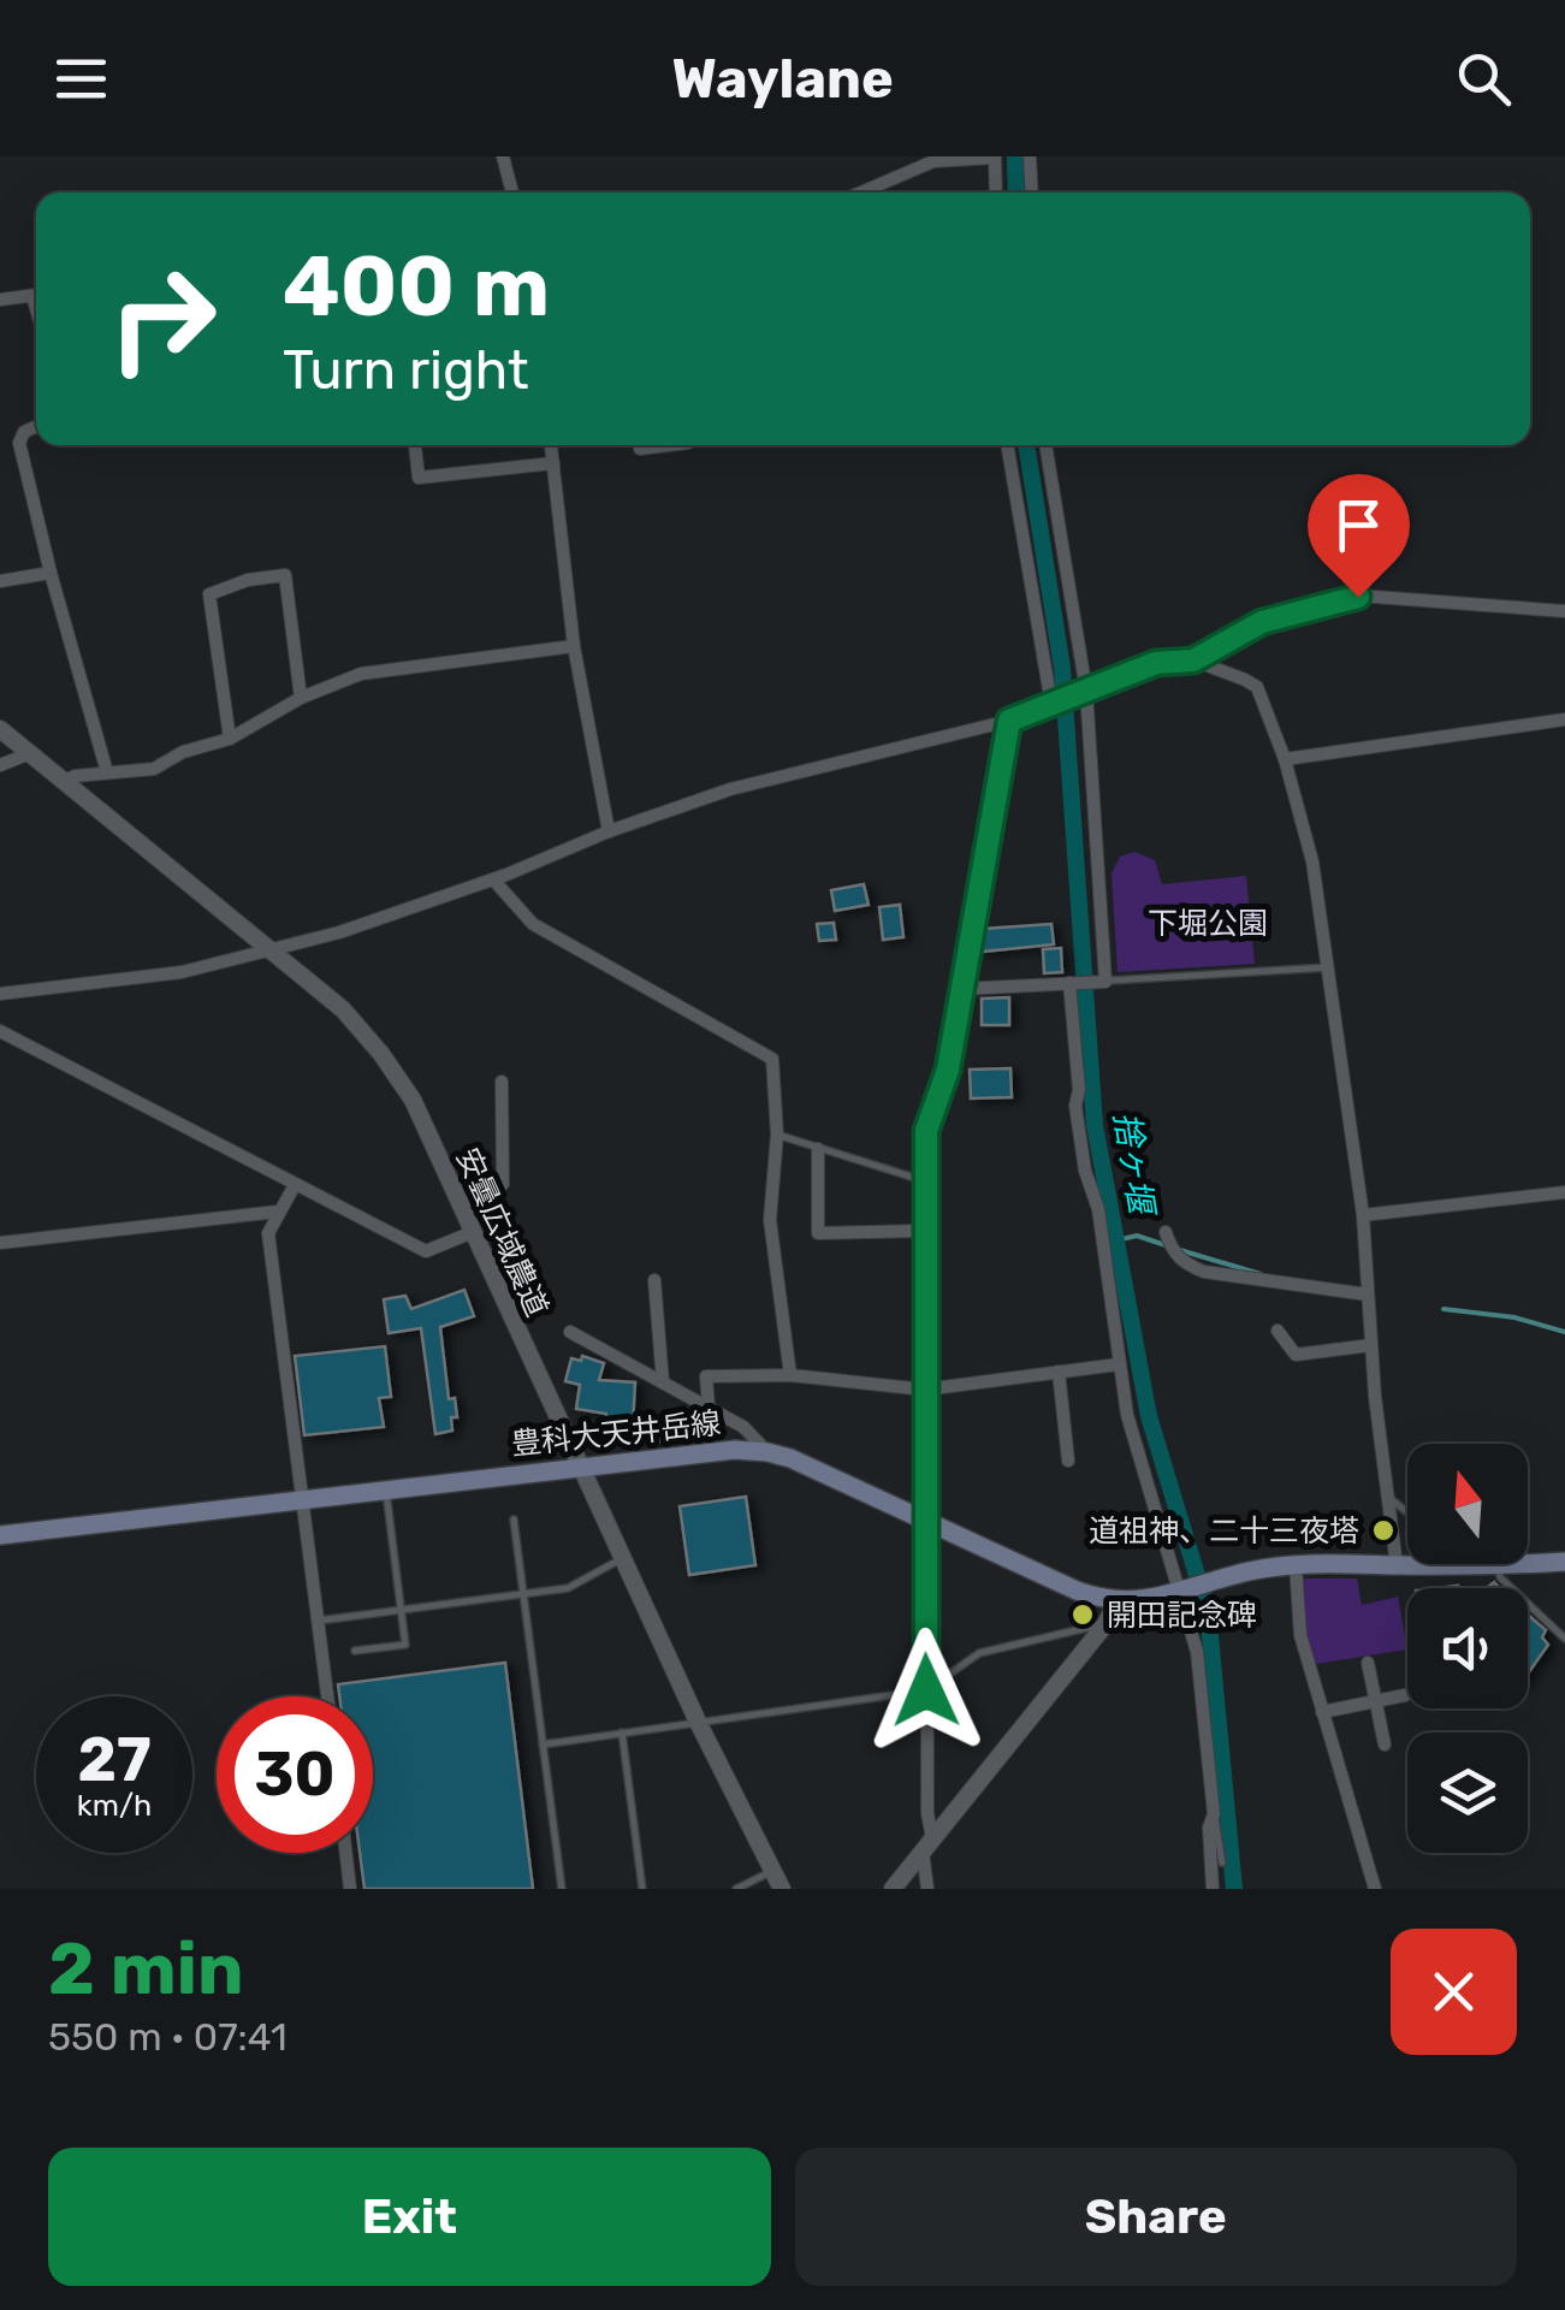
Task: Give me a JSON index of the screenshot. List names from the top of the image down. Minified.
{"streets":{"main road":["豊科大天井岳線"],"street":["安曇広域農道"]},"crossings":[["安曇広域農道","豊科大天井岳線"]],"water":["捨ヶ堰"],"parks":["下堀公園"],"places":["道祖神、二十三夜塔","開田記念碑"],"north":"top","page":{"header":"Waylane","turn":["400 m","Turn right"],"speed":"27 km/h","limit":"30","heading":["2 min","550 m · 07:41"],"buttons":["Exit","Share"]}}
